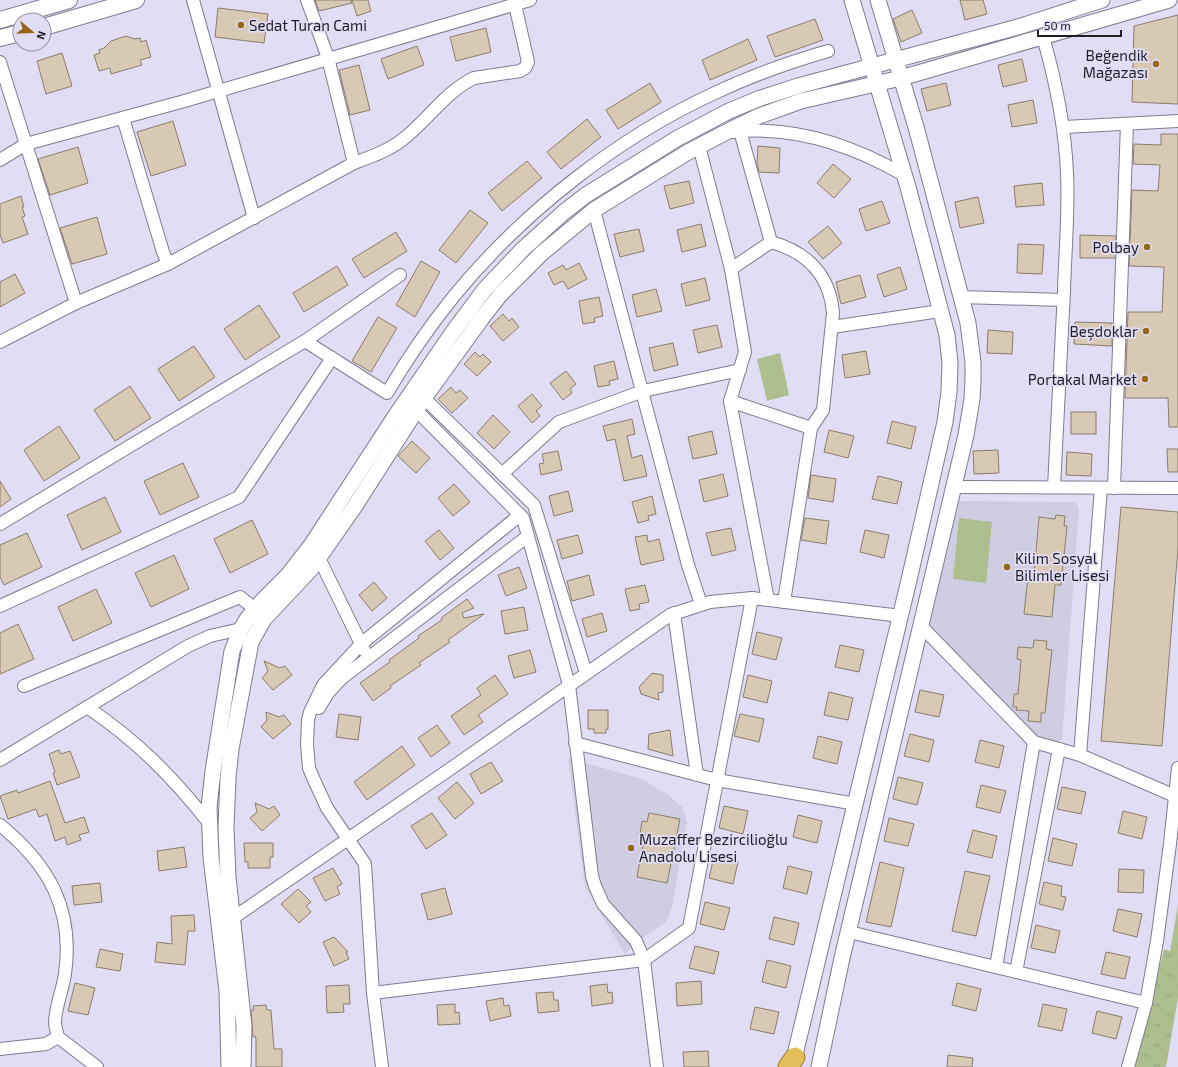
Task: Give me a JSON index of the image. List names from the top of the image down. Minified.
{"places":["Sedat Turan Cami","Beğendik Mağazası","Polbay","Beşdoklar","Portakal Market","Kilim Sosyal Bilimler Lisesi","Muzaffer Bezircilioğlu Anadolu Lisesi"],"scale_bar":"50 m","north":"right"}
